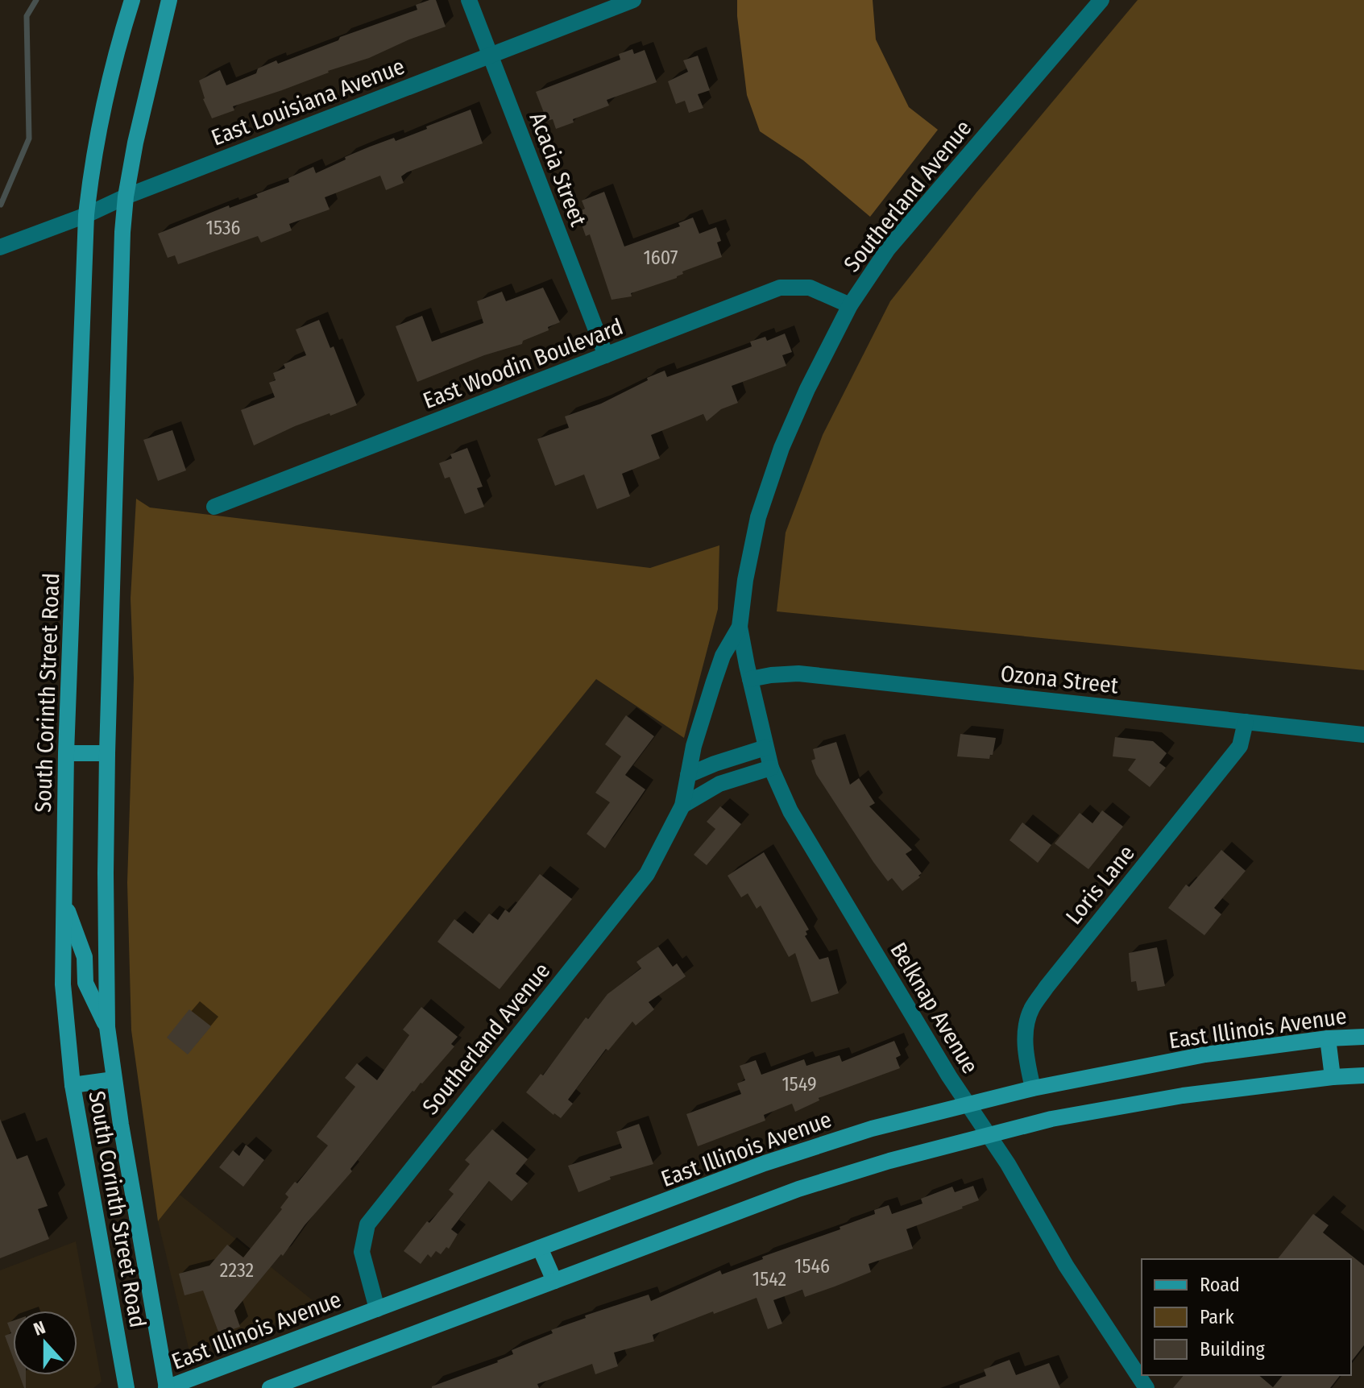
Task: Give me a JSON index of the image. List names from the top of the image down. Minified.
{"streets":{"main road":["South Corinth Street Road","East Illinois Avenue"],"street":["East Louisiana Avenue","Acacia Street","Southerland Avenue","East Woodin Boulevard","Ozona Street","Loris Lane","Belknap Avenue"]},"crossings":[["East Louisiana Avenue","Acacia Street"],["East Louisiana Avenue","South Corinth Street Road"],["Acacia Street","East Woodin Boulevard"],["Southerland Avenue","East Woodin Boulevard"],["Southerland Avenue","Belknap Avenue"],["Southerland Avenue","East Illinois Avenue"],["Ozona Street","Loris Lane"],["Ozona Street","Belknap Avenue"],["South Corinth Street Road","East Illinois Avenue"],["Loris Lane","East Illinois Avenue"],["Belknap Avenue","East Illinois Avenue"]],"house_numbers":["1536","1607","1549","1546","2232","1542"],"legend":["Road","Park","Building"],"north":"top"}
